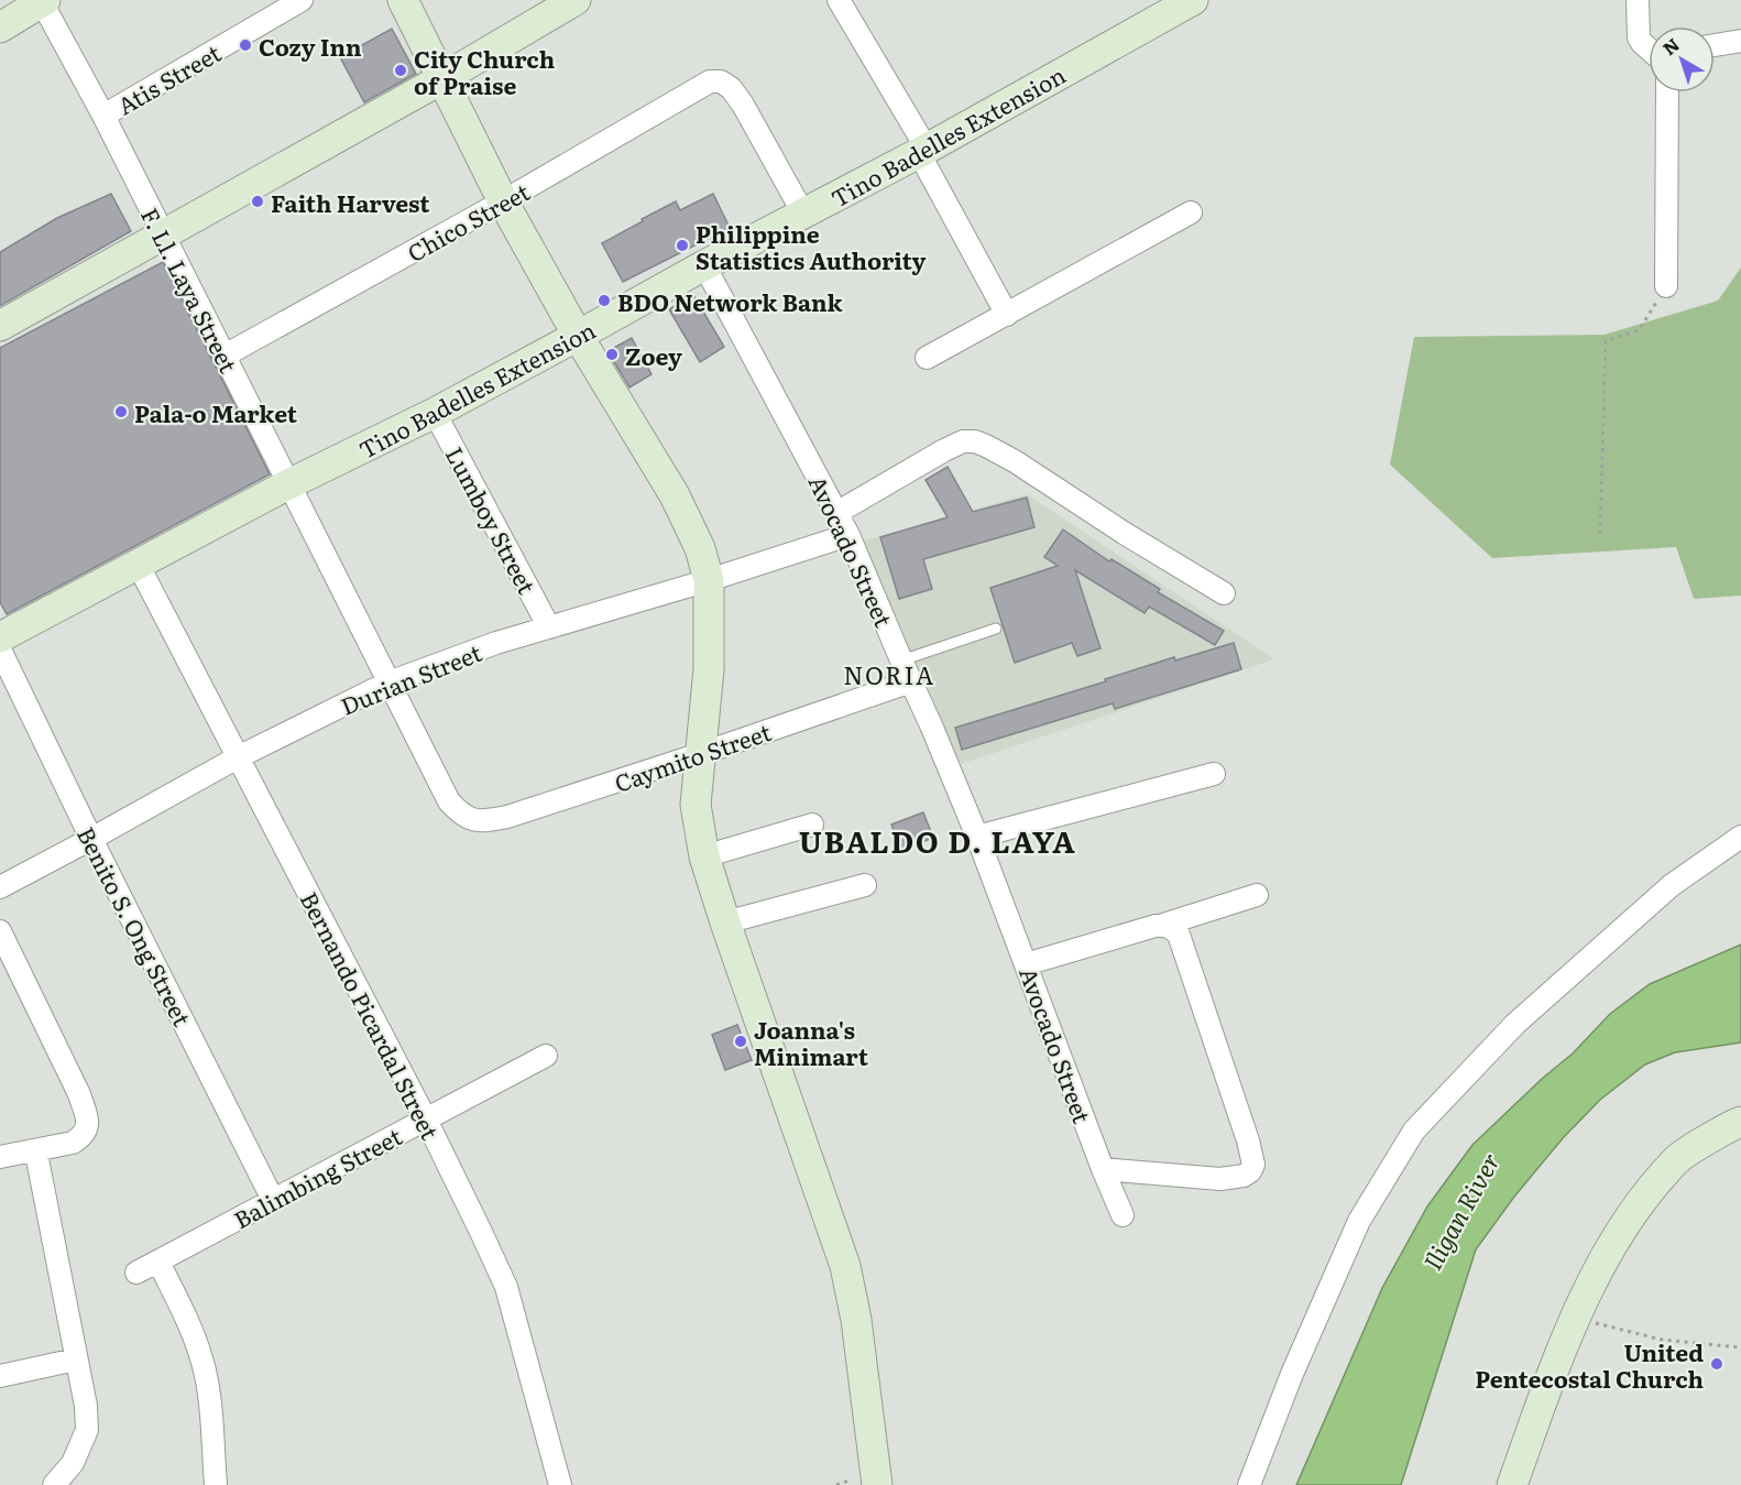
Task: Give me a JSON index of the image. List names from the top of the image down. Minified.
{"streets":{"street":["Atis Street","Tino Badelles Extension","Chico Street","F. Ll. Laya Street","Lumboy Street","Avocado Street","Durian Street","Caymito Street","Benito S. Ong Street","Bernando Picardal Street","Balimbing Street"]},"crossings":[["Atis Street","F. Ll. Laya Street"],["Tino Badelles Extension","Chico Street"],["Tino Badelles Extension","F. Ll. Laya Street"],["Tino Badelles Extension","Lumboy Street"],["Tino Badelles Extension","Avocado Street"],["Tino Badelles Extension","Bernando Picardal Street"],["Chico Street","F. Ll. Laya Street"],["F. Ll. Laya Street","Durian Street"],["F. Ll. Laya Street","Caymito Street"],["Lumboy Street","Durian Street"],["Avocado Street","Durian Street"],["Avocado Street","Caymito Street"],["Durian Street","Benito S. Ong Street"],["Durian Street","Bernando Picardal Street"],["Benito S. Ong Street","Balimbing Street"],["Bernando Picardal Street","Balimbing Street"]],"districts":["NORIA","UBALDO D. LAYA"],"water":["Iligan River"],"places":["Cozy Inn","City Church of Praise","Faith Harvest","Philippine Statistics Authority","BDO Network Bank","Zoey","Pala-o Market","Joanna's Minimart","United Pentecostal Church"],"north":"top left"}
